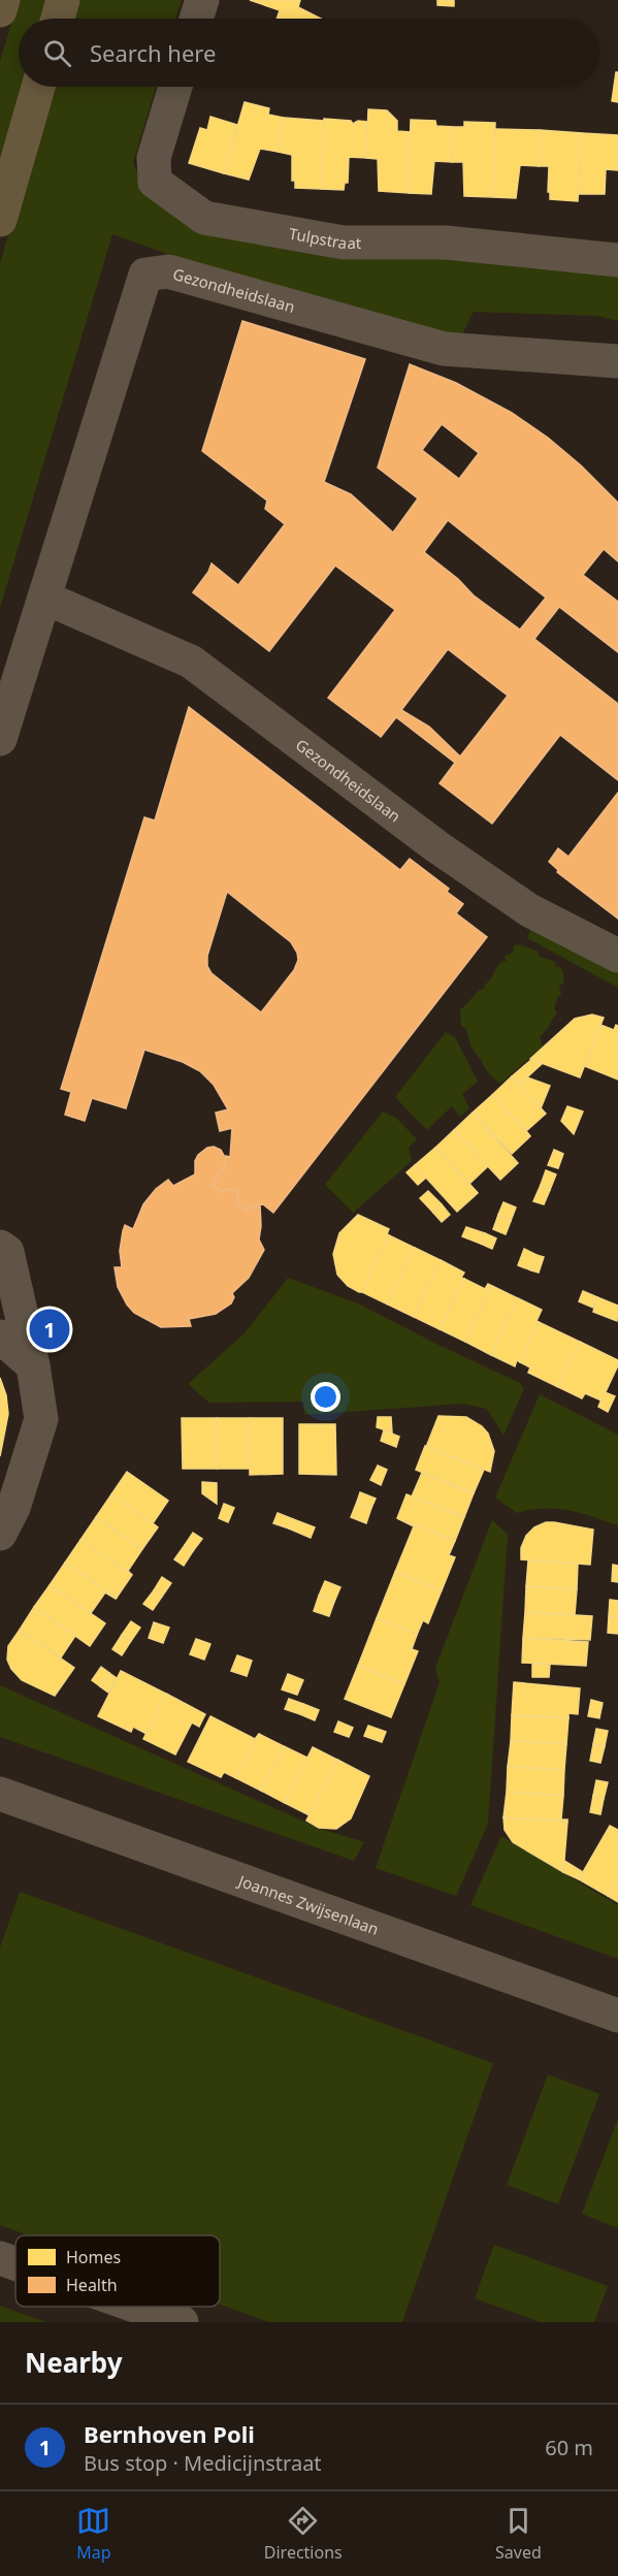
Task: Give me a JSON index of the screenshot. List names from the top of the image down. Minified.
{"streets":{"street":["Tulpstraat","Gezondheidslaan","Joannes Zwijsenlaan"]},"legend":["Homes","Health"],"page":{"search":"Search here","pins":"1","heading":"Nearby","list":[{"mark":"1","name":"Bernhoven Poli","note":"Bus stop · Medicijnstraat","value":"60 m"}],"nav":["Map","Directions","Saved"]}}
